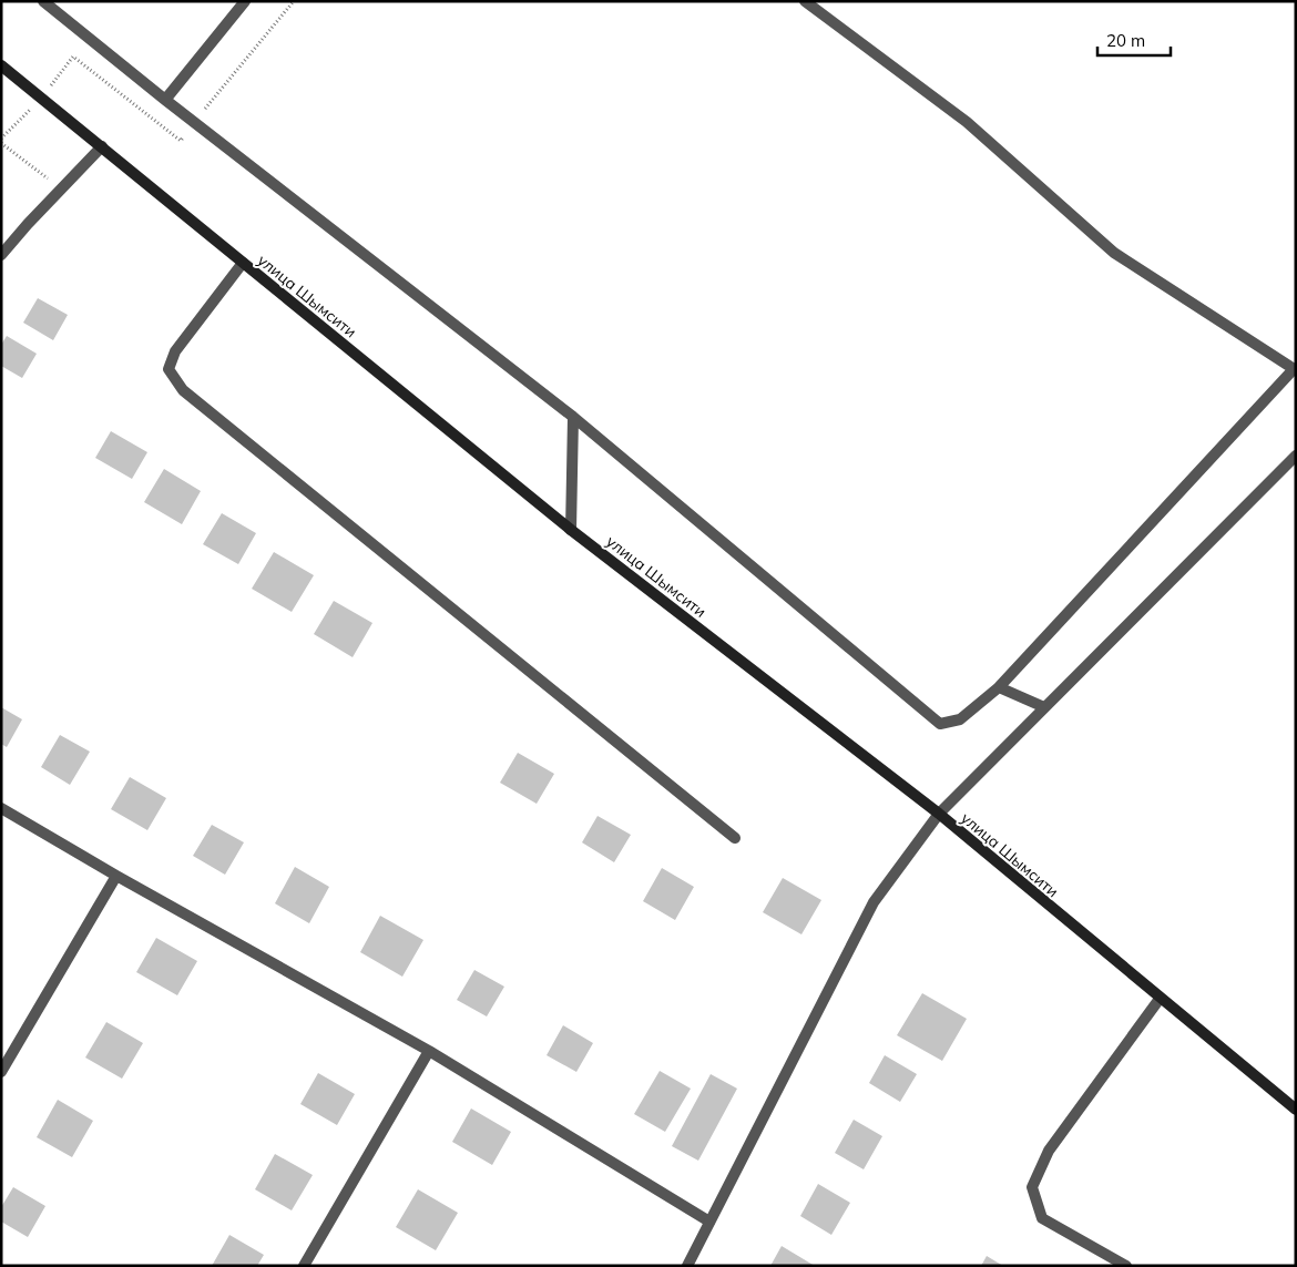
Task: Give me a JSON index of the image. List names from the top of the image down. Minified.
{"streets":{"main road":["улица Шымсити"]},"scale_bar":"20 m"}
